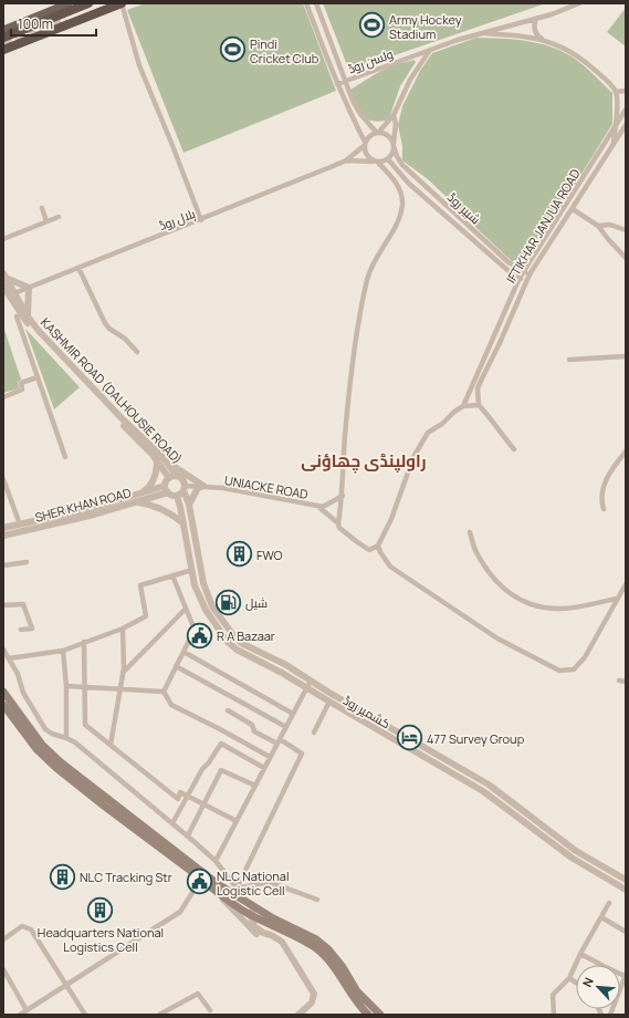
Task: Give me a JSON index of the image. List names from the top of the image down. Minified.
{"streets":{"street":["ولسن روڈ","شبیر روڈ","ہلال روڈ","IFTIKHAR JANJUA ROAD","KASHMIR ROAD (DALHOUSIE ROAD)","UNIACKE ROAD","SHER KHAN ROAD","کشمیر روڈ"]},"crossings":[["شبیر روڈ","ہلال روڈ"],["شبیر روڈ","IFTIKHAR JANJUA ROAD"],["ہلال روڈ","KASHMIR ROAD (DALHOUSIE ROAD)"],["KASHMIR ROAD (DALHOUSIE ROAD)","UNIACKE ROAD"],["KASHMIR ROAD (DALHOUSIE ROAD)","SHER KHAN ROAD"],["KASHMIR ROAD (DALHOUSIE ROAD)","کشمیر روڈ"],["UNIACKE ROAD","SHER KHAN ROAD"],["UNIACKE ROAD","کشمیر روڈ"],["SHER KHAN ROAD","کشمیر روڈ"]],"districts":["راولپنڈی چھاؤنی"],"places":{"sports":["Army Hockey Stadium","Pindi Cricket Club"],"building":["FWO","NLC Tracking Str","Headquarters National Logistics Cell"],"fuel station":["شیل"],"public building":["R A Bazaar","NLC National Logistic Cell"],"hotel":["477 Survey Group"]},"scale_bar":"100 m","north":"top left"}
